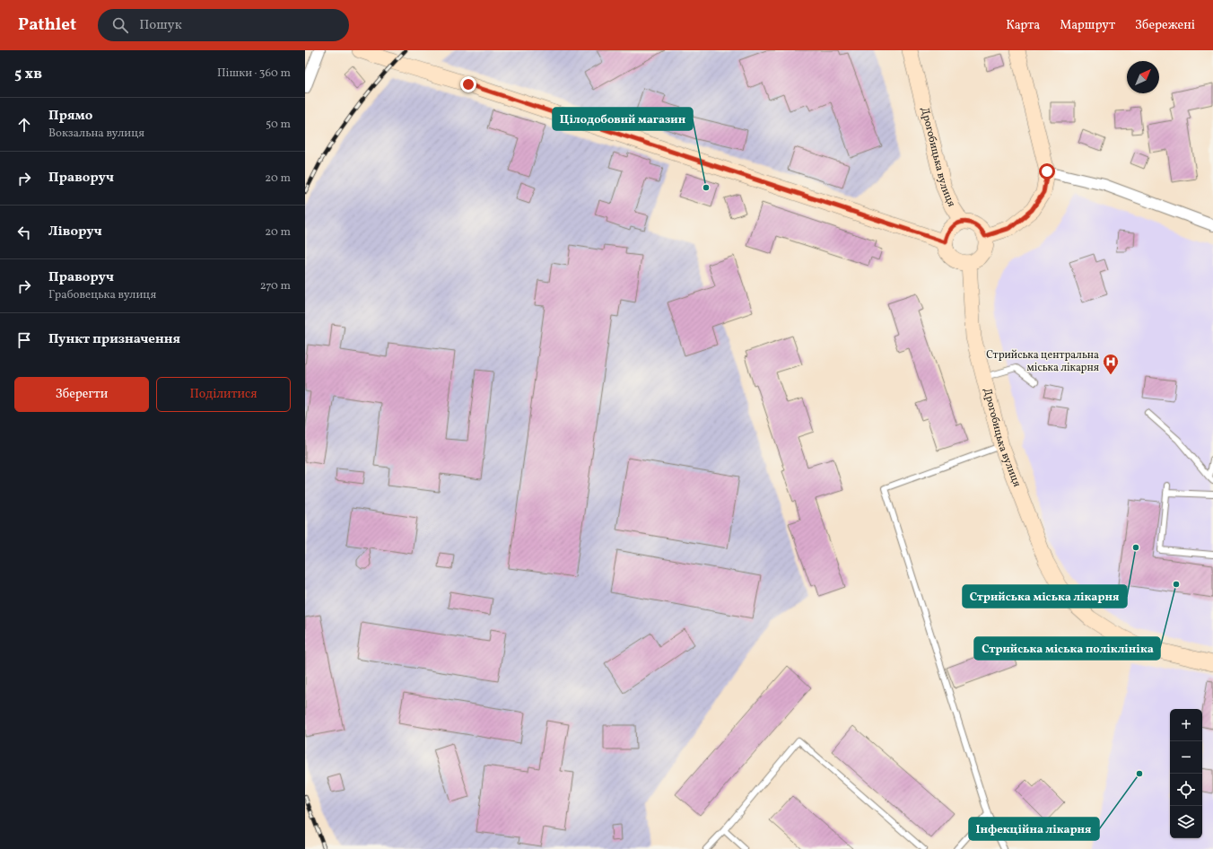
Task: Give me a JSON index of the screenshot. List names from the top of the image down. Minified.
{"streets":{"street":["Дрогобицька вулиця"]},"places":{"other":["Цілодобовий магазин","Стрийська міська лікарня","Стрийська міська поліклініка","Інфекційна лікарня"],"hospital":["Стрийська центральна міська лікарня"]},"north":"top right","page":{"header":"Pathlet","search":"Пошук","nav":["Карта","Маршрут","Збережені"],"heading":["5 хв","Пішки · 360 m"],"list":[["Прямо","Вокзальна вулиця","50 m"],["Праворуч","20 m"],["Ліворуч","20 m"],["Праворуч","Грабовецька вулиця","270 m"],"Пункт призначення"],"buttons":["Зберегти","Поділитися"],"map_buttons":["+","−"]}}
